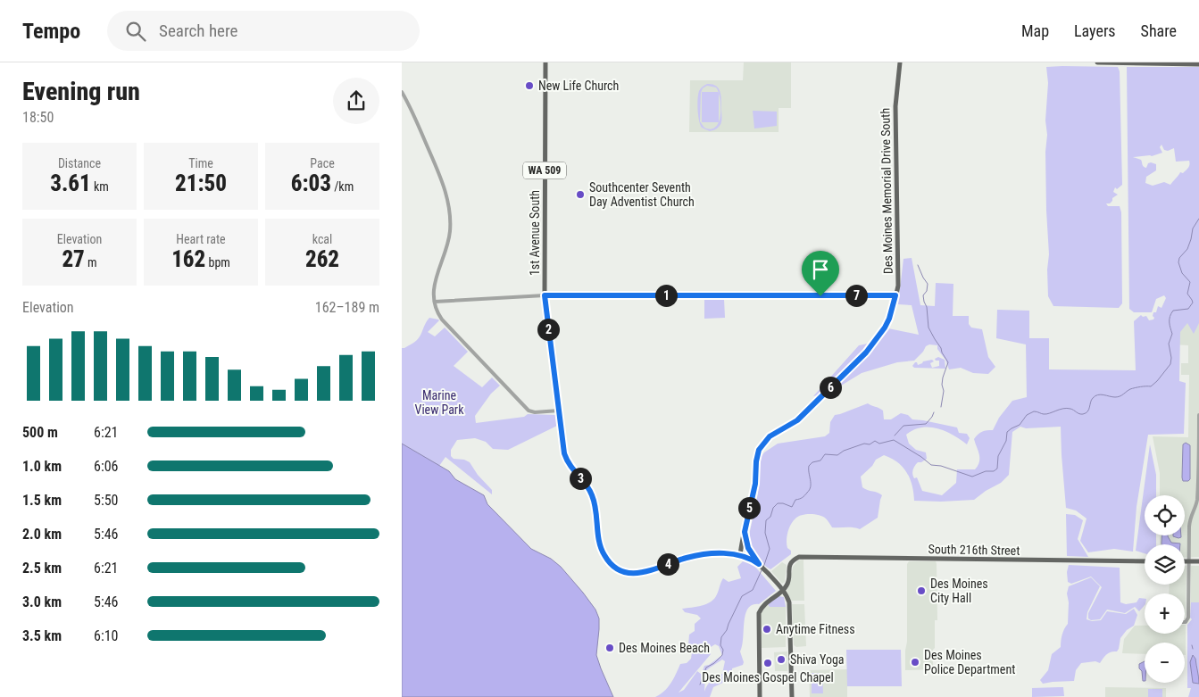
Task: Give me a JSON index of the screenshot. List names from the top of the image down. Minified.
{"streets":{"main road":["WA 509","Des Moines Memorial Drive South","1st Avenue South","South 216th Street"]},"crossings":[["WA 509","Des Moines Memorial Drive South"],["WA 509","1st Avenue South"],["WA 509","South 216th Street"],["Des Moines Memorial Drive South","1st Avenue South"]],"parks":["Marine View Park"],"places":["New Life Church","Southcenter Seventh Day Adventist Church","Des Moines City Hall","Anytime Fitness","Des Moines Beach","Shiva Yoga","Des Moines Police Department","Des Moines Gospel Chapel"],"page":{"header":"Tempo","search":"Search here","nav":["Map","Layers","Share"],"heading":["Evening run","18:50"],"stats":[["Distance","3.61 km"],["Time","21:50"],["Pace","6:03 /km"],["Elevation","27 m"],["Heart rate","162 bpm"],["kcal","262"]],"pins":["1","7","2","6","3","5","4"],"chart":["Elevation","162–189 m"],"list":[{"name":"500 m","note":"6:21"},{"name":"1.0 km","note":"6:06"},{"name":"1.5 km","note":"5:50"},{"name":"2.0 km","note":"5:46"},{"name":"2.5 km","note":"6:21"},{"name":"3.0 km","note":"5:46"},{"name":"3.5 km","note":"6:10"}],"map_buttons":["+","−"]}}
